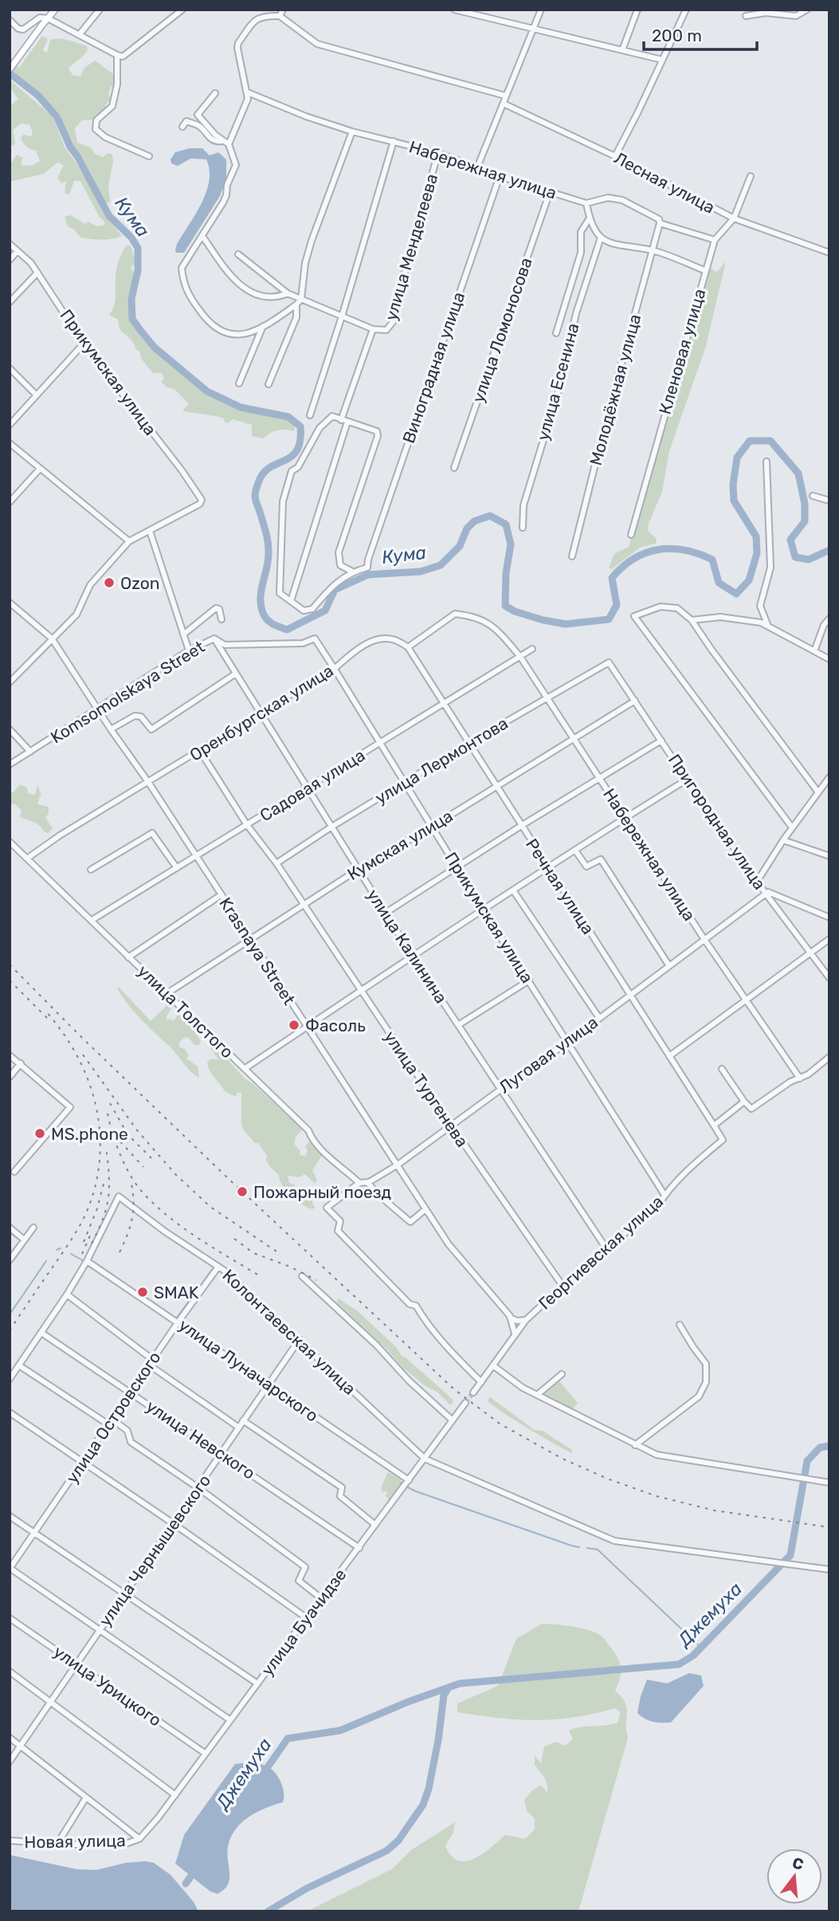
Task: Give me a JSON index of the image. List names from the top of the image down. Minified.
{"streets":{"street":["Набережная улица","Лесная улица","улица Менделеева","улица Ломоносова","Кленовая улица","Виноградная улица","Прикумская улица","улица Есенина","Молодёжная улица","Komsomolskaya Street","Оренбургская улица","улица Лермонтова","Садовая улица","Пригородная улица","Кумская улица","Речная улица","улица Калинина","Krasnaya Street","улица Толстого","Луговая улица","улица Тургенева","Георгиевская улица","Колонтаевская улица","улица Луначарского","улица Островского","улица Невского","улица Чернышевского","улица Буачидзе","улица Урицкого","Новая улица"]},"crossings":[["Набережная улица","улица Менделеева"],["Набережная улица","улица Ломоносова"],["Набережная улица","Кленовая улица"],["Набережная улица","Виноградная улица"],["Набережная улица","Молодёжная улица"],["Набережная улица","Оренбургская улица"],["Набережная улица","улица Лермонтова"],["Набережная улица","Садовая улица"],["Набережная улица","Кумская улица"],["Набережная улица","Речная улица"],["Набережная улица","Луговая улица"],["Лесная улица","Кленовая улица"],["Прикумская улица","Komsomolskaya Street"],["Прикумская улица","Оренбургская улица"],["Прикумская улица","улица Лермонтова"],["Прикумская улица","Садовая улица"],["Прикумская улица","Кумская улица"],["Прикумская улица","Луговая улица"],["Прикумская улица","Георгиевская улица"],["Komsomolskaya Street","улица Калинина"],["Komsomolskaya Street","Krasnaya Street"],["Оренбургская улица","Речная улица"],["Оренбургская улица","улица Калинина"],["Оренбургская улица","Krasnaya Street"],["Оренбургская улица","улица Толстого"],["Оренбургская улица","улица Тургенева"],["улица Лермонтова","Пригородная улица"],["улица Лермонтова","Речная улица"],["улица Лермонтова","улица Калинина"],["улица Лермонтова","улица Тургенева"],["Садовая улица","Речная улица"],["Садовая улица","улица Калинина"],["Садовая улица","Krasnaya Street"],["Садовая улица","улица Толстого"],["Садовая улица","улица Тургенева"],["Пригородная улица","Кумская улица"],["Пригородная улица","Луговая улица"],["Кумская улица","Речная улица"],["Кумская улица","улица Калинина"],["Кумская улица","Krasnaya Street"],["Кумская улица","улица Толстого"],["Кумская улица","улица Тургенева"],["Речная улица","Луговая улица"],["Речная улица","Георгиевская улица"],["улица Калинина","Луговая улица"],["улица Калинина","Георгиевская улица"],["Krasnaya Street","Луговая улица"],["Krasnaya Street","Георгиевская улица"],["улица Толстого","Луговая улица"],["Луговая улица","улица Тургенева"],["улица Тургенева","Георгиевская улица"],["Колонтаевская улица","улица Луначарского"],["Колонтаевская улица","улица Островского"],["Колонтаевская улица","улица Чернышевского"],["Колонтаевская улица","улица Буачидзе"],["улица Луначарского","улица Островского"],["улица Луначарского","улица Чернышевского"],["улица Луначарского","улица Буачидзе"],["улица Островского","улица Невского"],["улица Невского","улица Чернышевского"],["улица Невского","улица Буачидзе"],["улица Чернышевского","улица Урицкого"],["улица Буачидзе","улица Урицкого"],["улица Буачидзе","Новая улица"]],"water":["Кума","Джемуха"],"places":["Ozon","Фасоль","MS.phone","Пожарный поезд","SMAK"],"scale_bar":"200 m","north":"top"}
